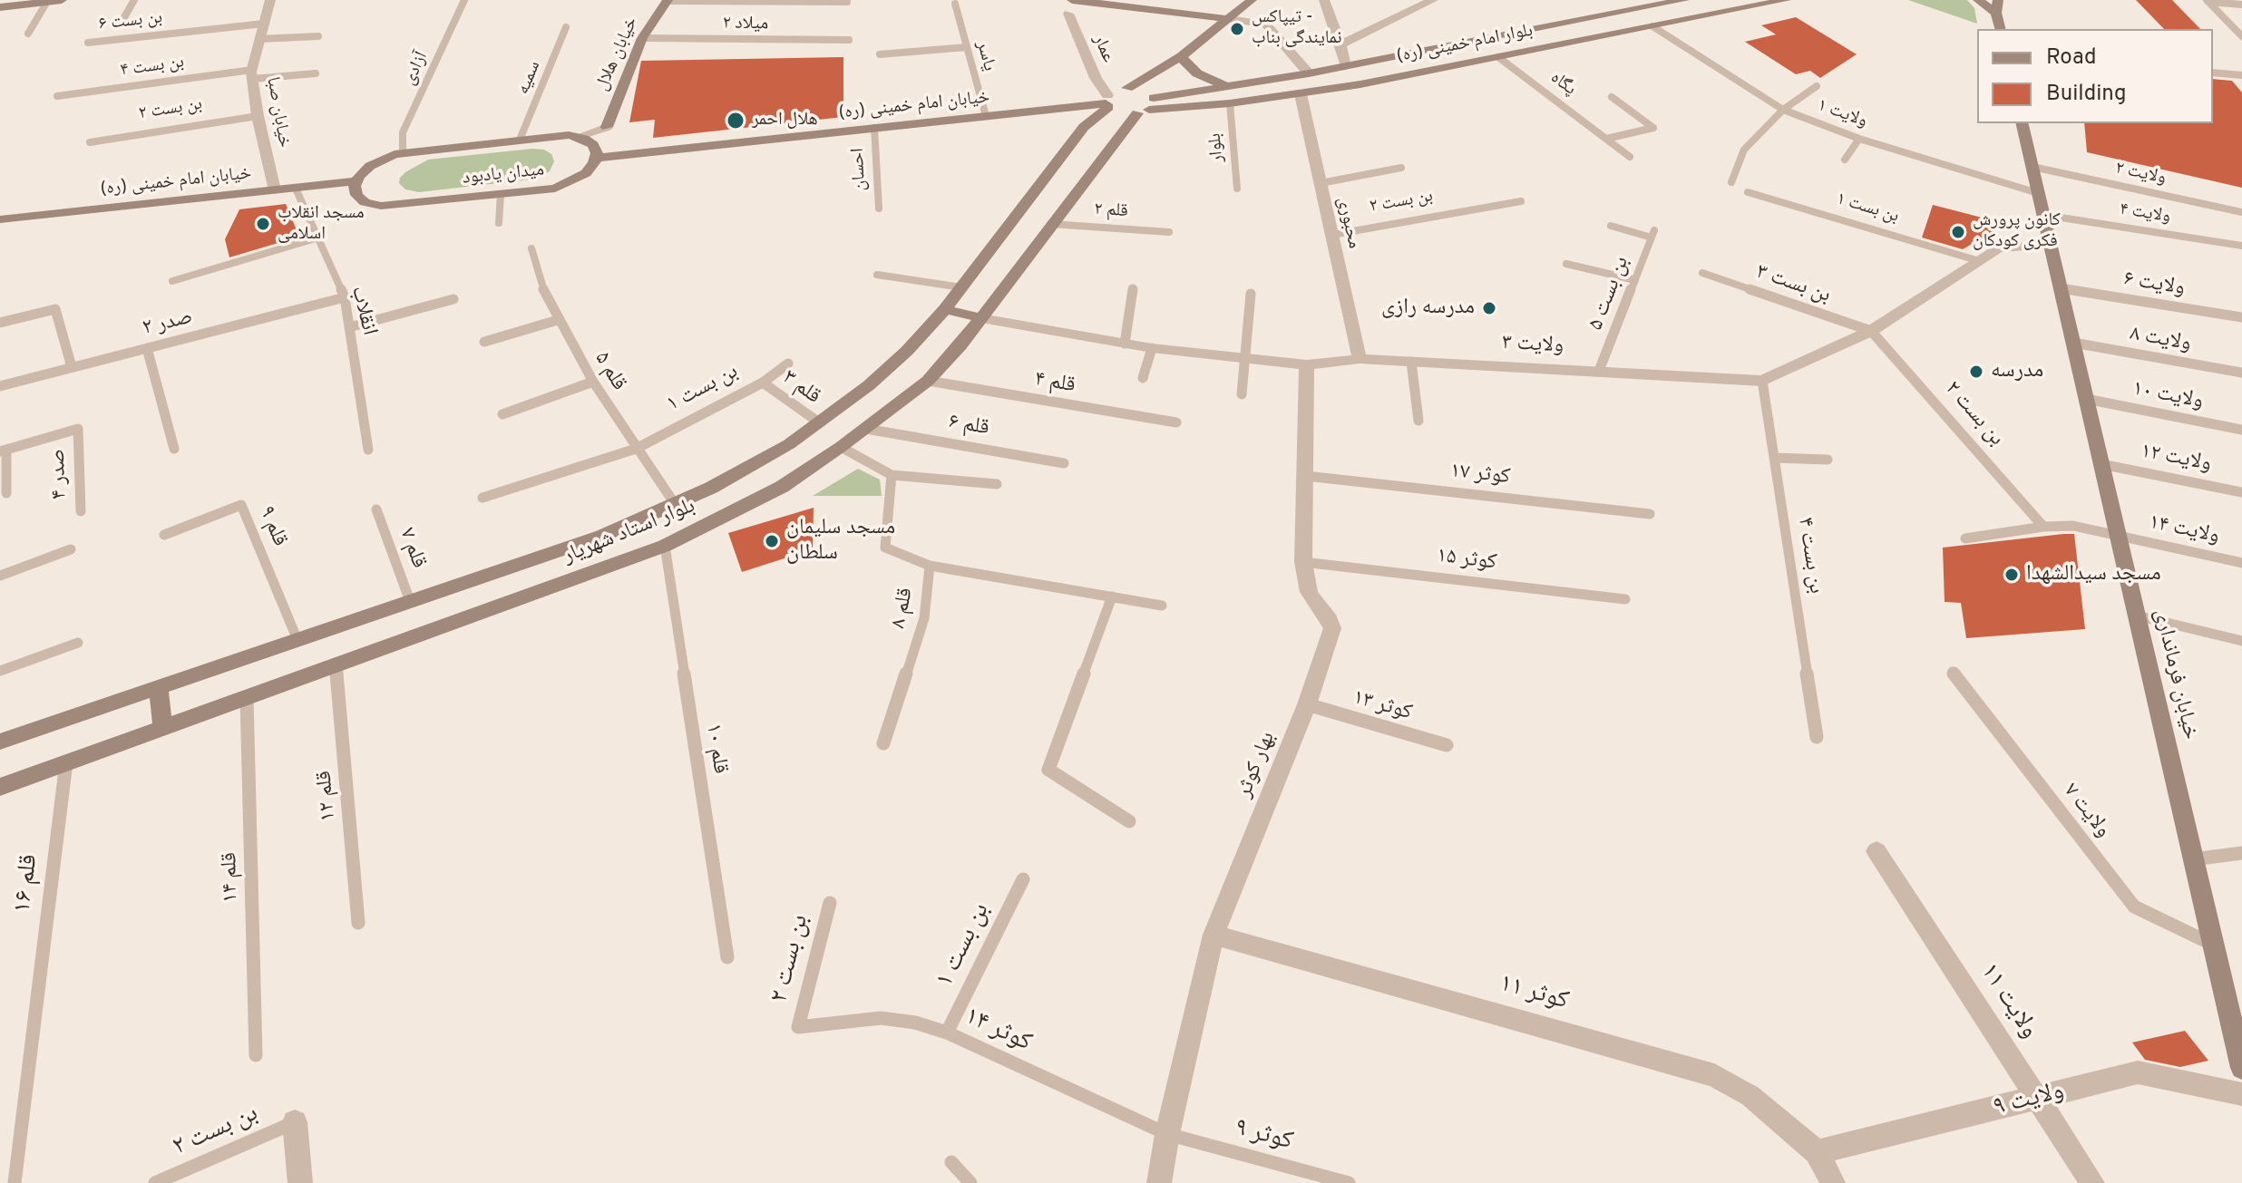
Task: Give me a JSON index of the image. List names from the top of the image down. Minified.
{"streets":{"main road":["بلوار امام خمینی (ره)","خیابان هلال","خیابان امام خمینی (ره)","میدان یادبود","بلوار استاد شهریار","خیابان فرمانداری"],"street":["عمار","خیابان صبا","محبوری","ولایت ۳","بهار کوثر","کوثر ۱۱","ولایت ۱۱","ولایت ۹"],"lane":["بن بست ۶","میلاد ۲","یاسر","بن بست ۴","آزادی","سمیه","پگاه","بن بست ۲","ولایت ۱","بلوار","احسان","ولایت ۲","بن بست ۱","قلم ۲","ولایت ۴","بن بست ۳","ولایت ۶","بن بست ۵","انقلاب","صدر ۲","ولایت ۸","قلم ۵","قلم ۴","قلم ۳","ولایت ۱۰","قلم ۶","ولایت ۱۲","صدر ۴","کوثر ۱۷","قلم ۹","ولایت ۱۴","قلم ۷","کوثر ۱۵","قلم ۸","کوثر ۱۳","قلم ۱۰","قلم ۱۲","ولایت ۷","قلم ۱۴","قلم ۱۶","کوثر ۱۴","کوثر ۹"]},"crossings":[["بن بست ۶","خیابان صبا"],["میلاد ۲","خیابان هلال"],["بلوار امام خمینی (ره)","پگاه"],["بلوار امام خمینی (ره)","ولایت ۱"],["بلوار امام خمینی (ره)","بلوار"],["بلوار امام خمینی (ره)","محبوری"],["بلوار امام خمینی (ره)","بلوار استاد شهریار"],["عمار","خیابان امام خمینی (ره)"],["عمار","بلوار استاد شهریار"],["یاسر","خیابان امام خمینی (ره)"],["بن بست ۴","خیابان صبا"],["بن بست ۴","ولایت ۳"],["آزادی","میدان یادبود"],["سمیه","میدان یادبود"],["خیابان امام خمینی (ره)","خیابان صبا"],["خیابان امام خمینی (ره)","احسان"],["خیابان امام خمینی (ره)","میدان یادبود"],["خیابان امام خمینی (ره)","انقلاب"],["خیابان امام خمینی (ره)","بلوار استاد شهریار"],["بن بست ۲","خیابان صبا"],["بن بست ۲","محبوری"],["بن بست ۲","بن بست ۳"],["بن بست ۲","ولایت ۳"],["بن بست ۲","ولایت ۱۴"],["بن بست ۲","کوثر ۱۴"],["ولایت ۱","خیابان فرمانداری"],["ولایت ۲","خیابان فرمانداری"],["بن بست ۱","ولایت ۳"],["بن بست ۱","قلم ۵"],["بن بست ۱","قلم ۳"],["بن بست ۱","کوثر ۱۴"],["قلم ۲","بلوار استاد شهریار"],["ولایت ۴","خیابان فرمانداری"],["محبوری","ولایت ۳"],["بن بست ۳","ولایت ۳"],["ولایت ۶","خیابان فرمانداری"],["بن بست ۵","ولایت ۳"],["انقلاب","صدر ۲"],["ولایت ۸","خیابان فرمانداری"],["ولایت ۳","بلوار استاد شهریار"],["ولایت ۳","خیابان فرمانداری"],["ولایت ۳","بهار کوثر"],["قلم ۵","بلوار استاد شهریار"],["قلم ۴","بلوار استاد شهریار"],["قلم ۳","بلوار استاد شهریار"],["ولایت ۱۰","خیابان فرمانداری"],["قلم ۶","بلوار استاد شهریار"],["ولایت ۱۲","خیابان فرمانداری"],["کوثر ۱۷","بهار کوثر"],["قلم ۹","بلوار استاد شهریار"],["ولایت ۱۴","خیابان فرمانداری"],["بلوار استاد شهریار","قلم ۷"],["بلوار استاد شهریار","قلم ۱۰"],["بلوار استاد شهریار","قلم ۱۲"],["بلوار استاد شهریار","قلم ۱۴"],["بلوار استاد شهریار","قلم ۱۶"],["کوثر ۱۵","بهار کوثر"],["خیابان فرمانداری","ولایت ۷"],["کوثر ۱۳","بهار کوثر"],["بهار کوثر","کوثر ۱۱"],["بهار کوثر","کوثر ۱۴"],["بهار کوثر","کوثر ۹"],["کوثر ۱۱","ولایت ۹"],["ولایت ۱۱","ولایت ۹"],["کوثر ۱۴","کوثر ۹"]],"places":["تیپاکس - نمایندگی بناب","هلال احمر","مسجد انقلاب اسلامی","کانون پرورش فکری کودکان","مدرسه رازی","مدرسه","مسجد سلیمان سلطان","مسجد سیدالشهدا"],"legend":["Road","Building"]}
